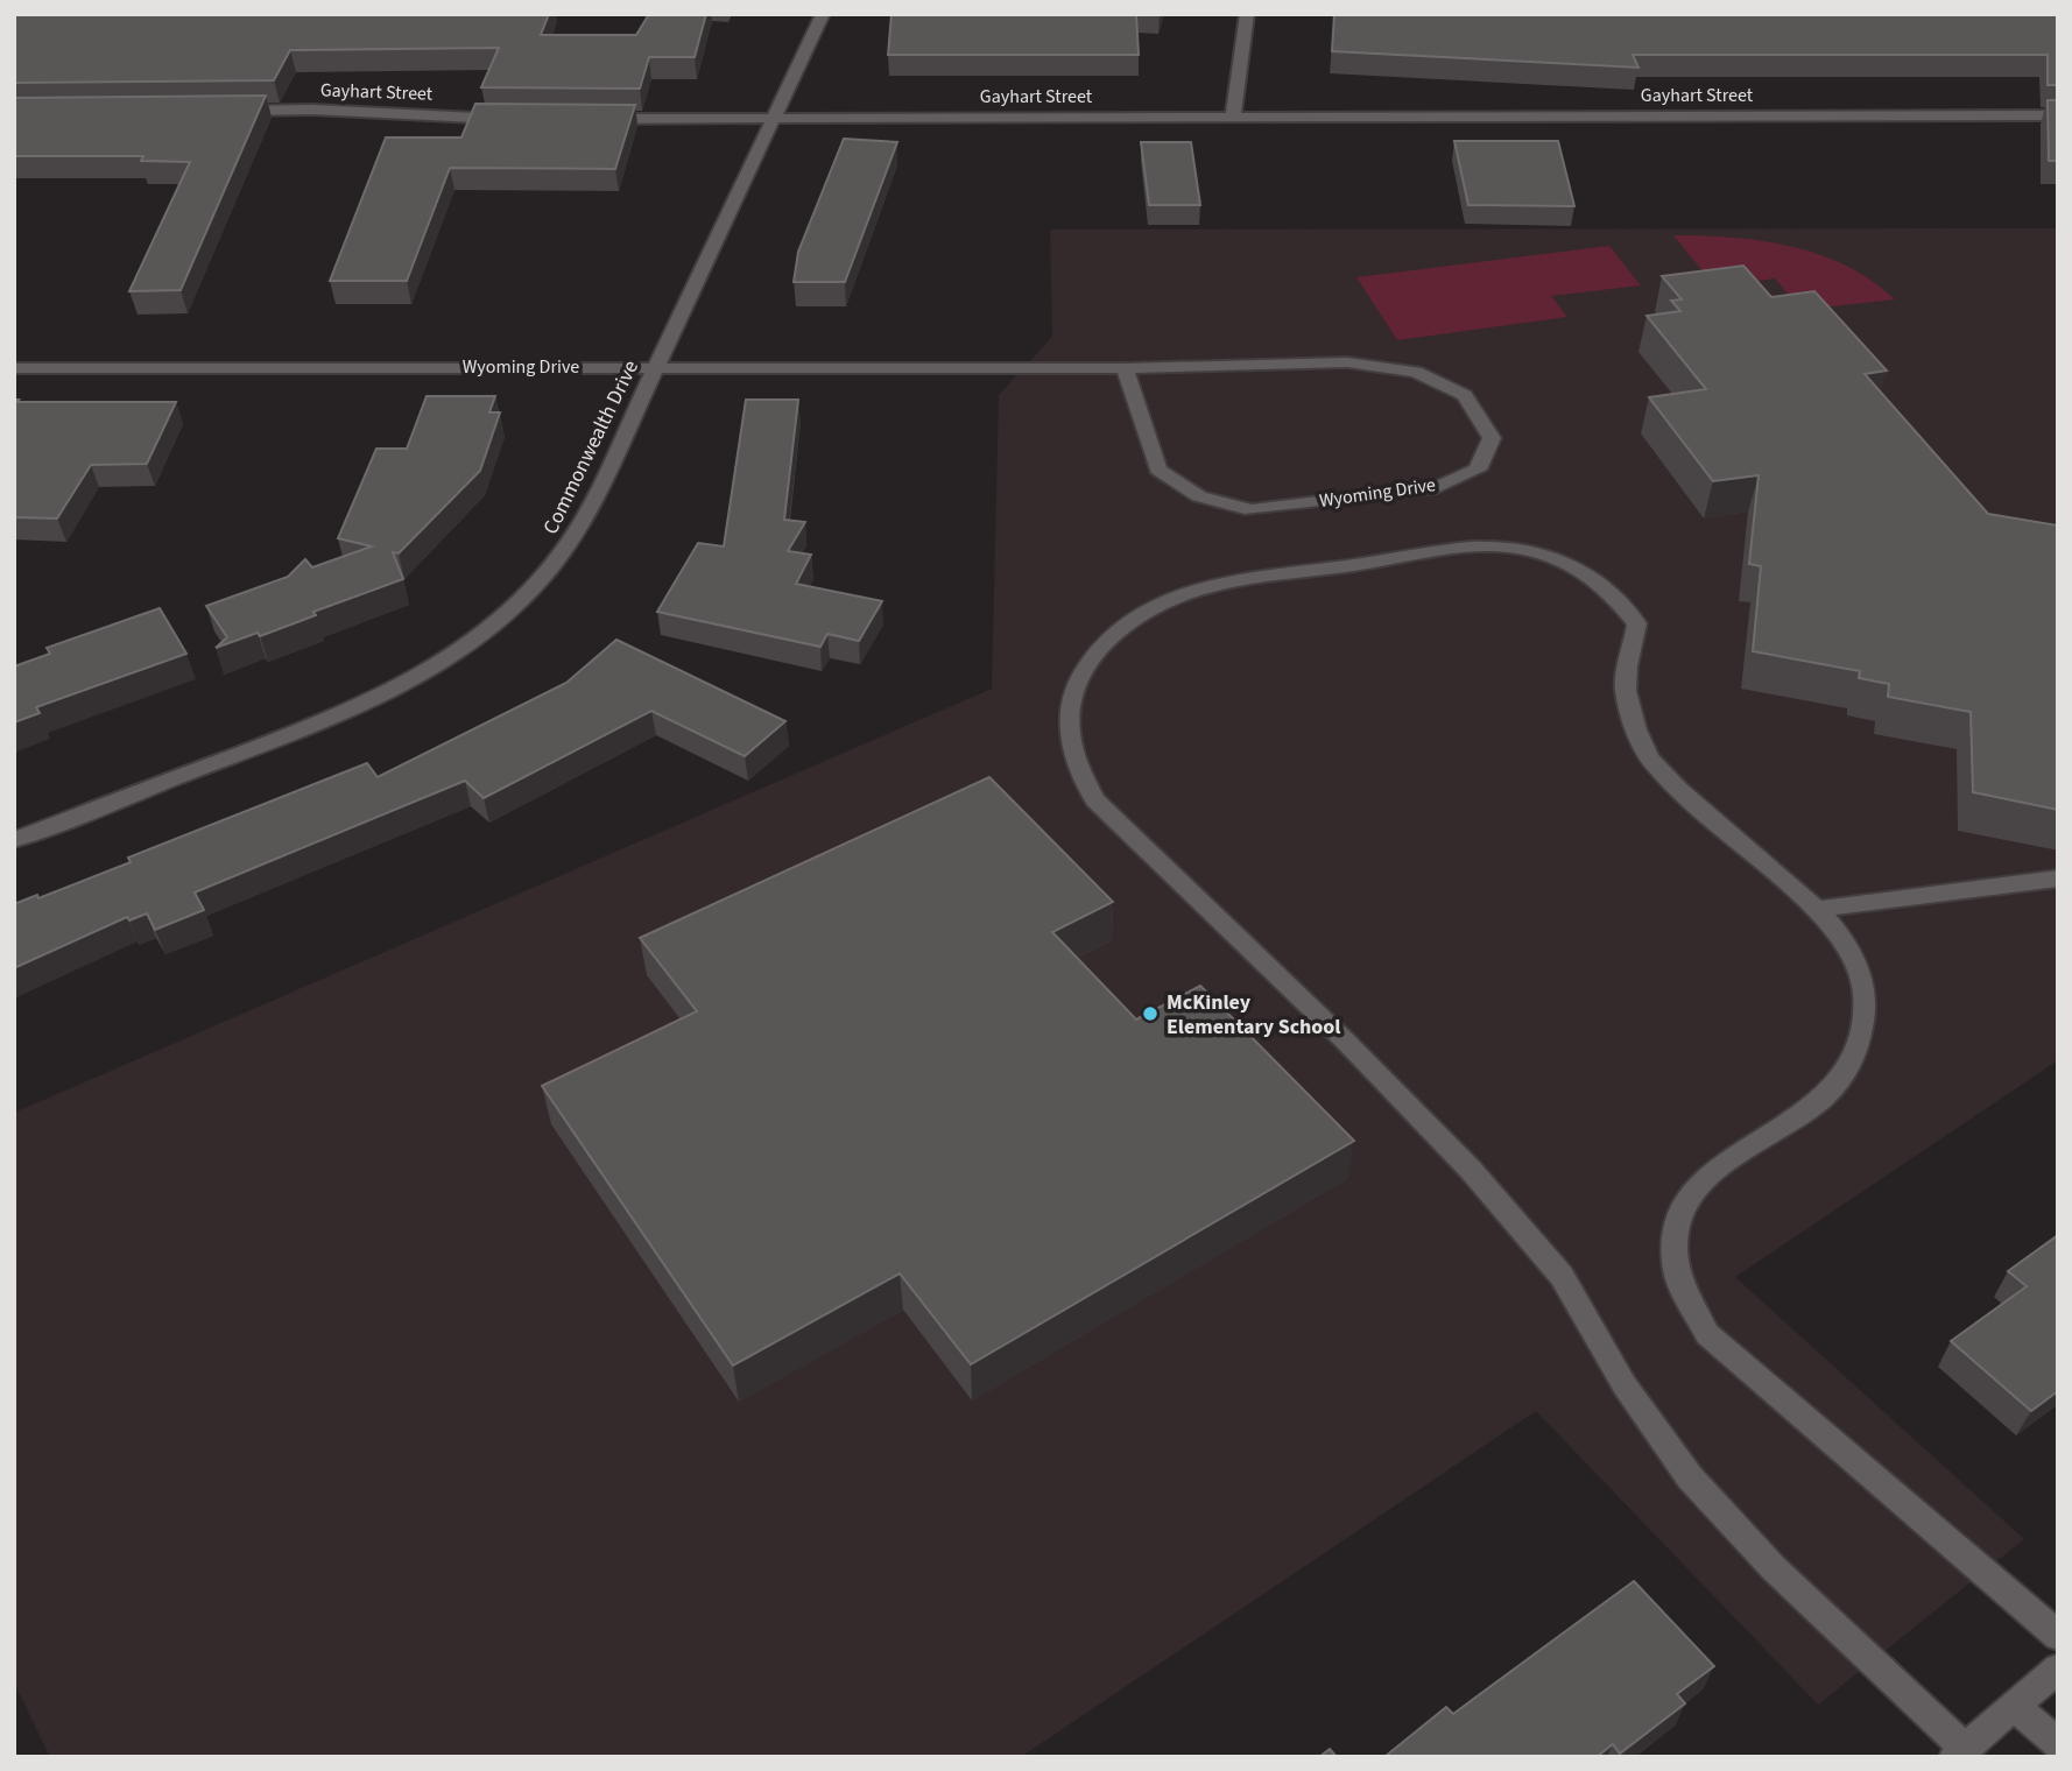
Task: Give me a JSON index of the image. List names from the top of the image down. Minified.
{"streets":{"street":["Gayhart Street","Wyoming Drive","Commonwealth Drive"]},"crossings":[["Gayhart Street","Commonwealth Drive"],["Wyoming Drive","Commonwealth Drive"]],"places":["McKinley Elementary School"]}
